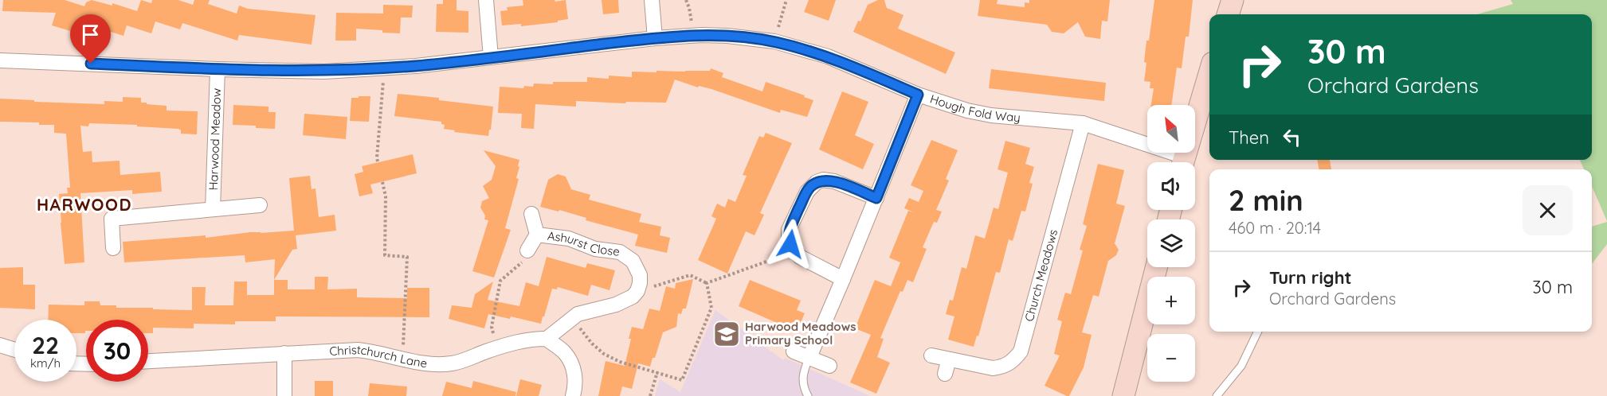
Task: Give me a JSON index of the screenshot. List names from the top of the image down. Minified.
{"streets":{"street":["Hough Fold Way","Harwood Meadow","Ashurst Close","Church Meadows","Christchurch Lane"]},"crossings":[["Hough Fold Way","Harwood Meadow"],["Hough Fold Way","Church Meadows"],["Ashurst Close","Christchurch Lane"]],"districts":["HARWOOD"],"places":{"school or university":["Harwood Meadows Primary School"]},"north":"top left","page":{"turn":["30 m","Orchard Gardens"],"map_buttons":["+","−"],"then":"Then","heading":["2 min","460 m · 20:14"],"list":[{"name":"Turn right","note":"Orchard Gardens","value":"30 m"}],"speed":"22 km/h","limit":"30"}}
